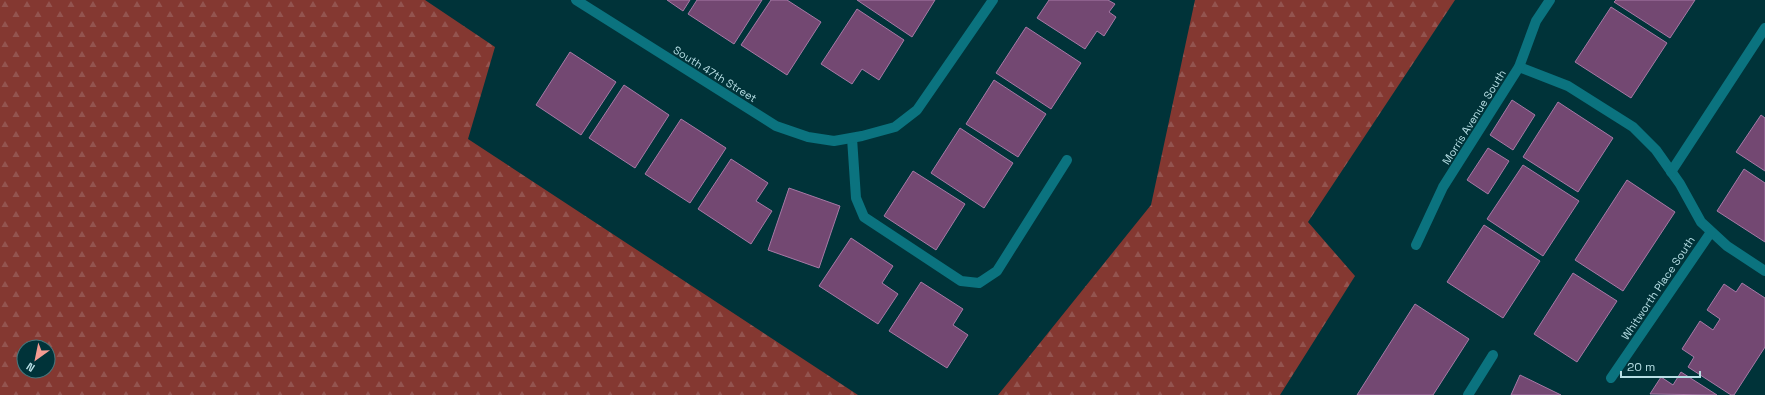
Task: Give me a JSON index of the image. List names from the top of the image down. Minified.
{"streets":{"street":["South 47th Street","Morris Avenue South","Whitworth Place South"]},"scale_bar":"20 m","north":"bottom left"}
